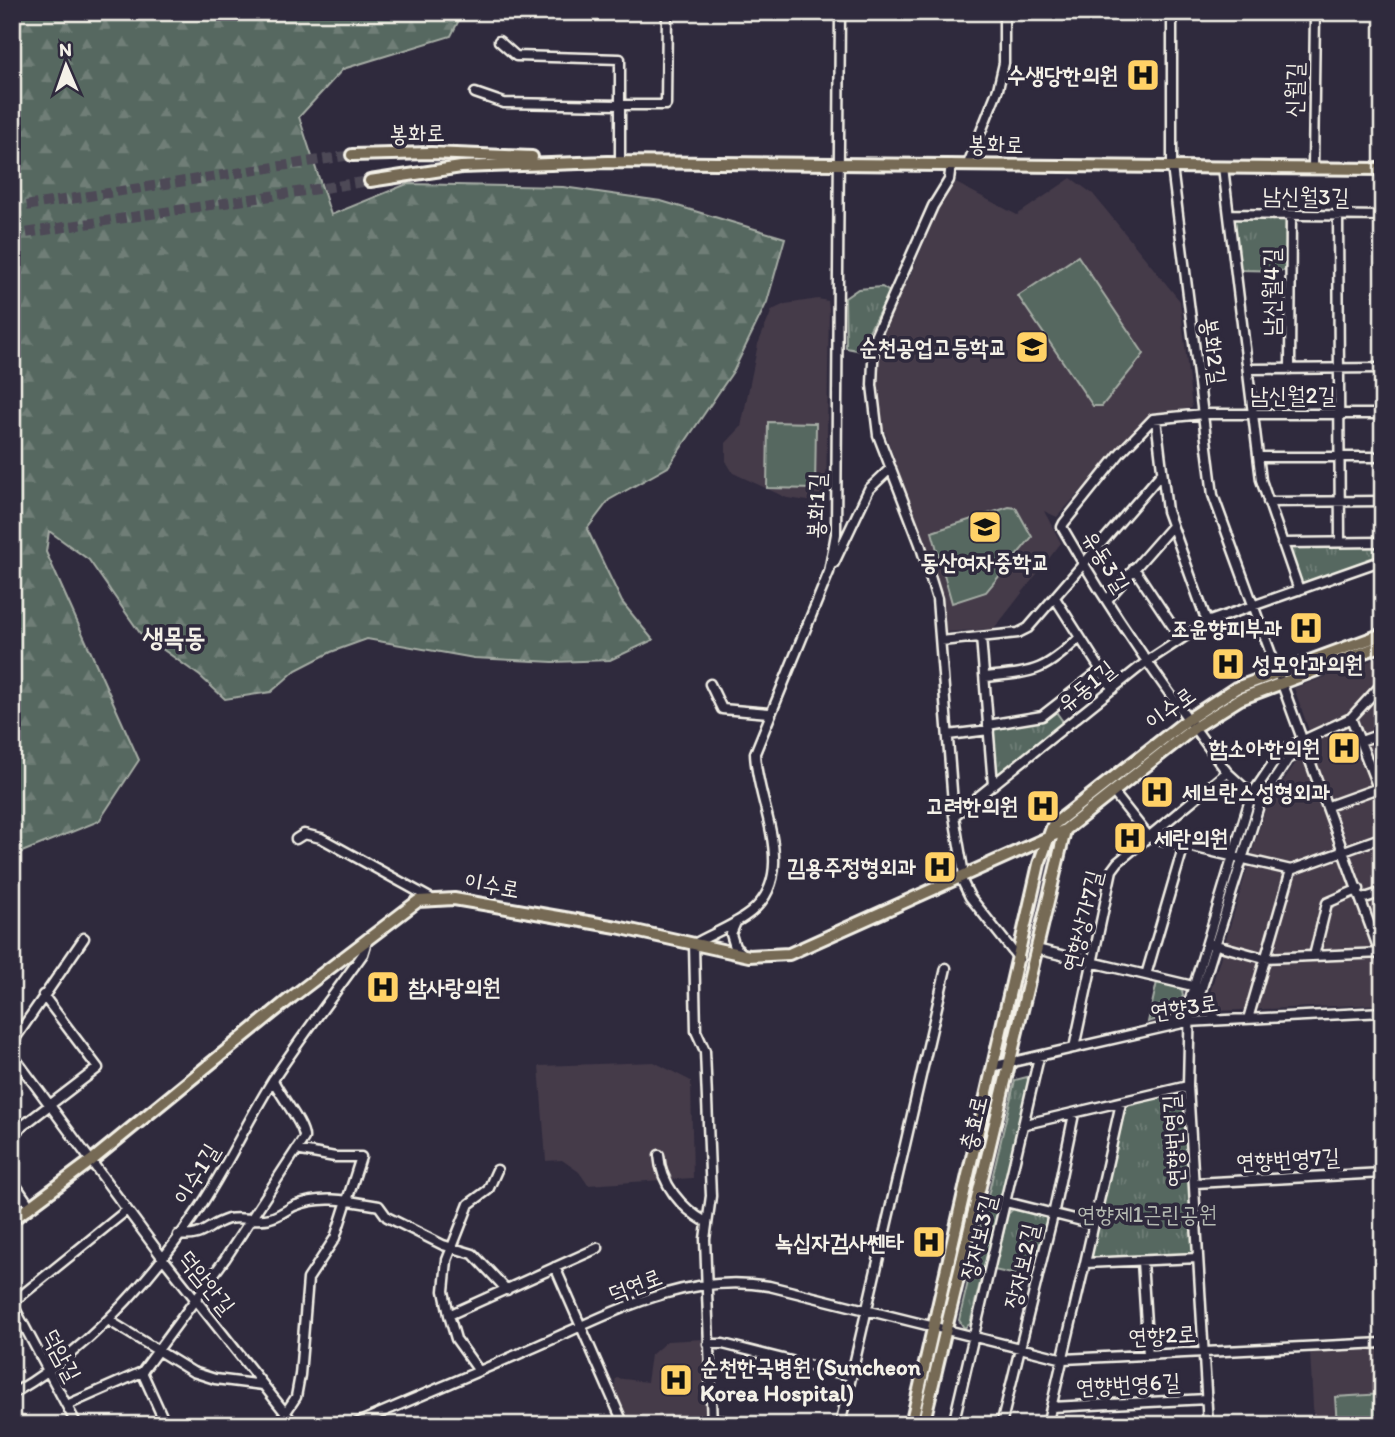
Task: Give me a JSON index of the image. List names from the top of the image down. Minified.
{"streets":{"main road":["봉화로","이수로","충효로"],"street":["신월길","남신월3길","남신월4길","봉화2길","남신월2길","봉화1길","유동3길","유동1길","연향상가7길","연향3로","연향번영길","연향번영7길","이수1길","장자보3길","장자보2길","덕암안길","덕연로","연향2로","덕암길","연향번영6길"]},"crossings":[["신월길","봉화로"],["봉화로","남신월3길"],["봉화로","봉화2길"],["봉화로","봉화1길"],["남신월3길","남신월4길"],["남신월3길","남신월2길"],["남신월3길","유동1길"],["봉화2길","남신월2길"],["봉화2길","유동1길"],["봉화2길","이수로"],["봉화2길","연향번영길"],["봉화1길","이수로"],["유동3길","유동1길"],["유동3길","이수로"],["유동3길","연향상가7길"],["이수로","충효로"],["이수로","이수1길"],["이수로","덕암안길"],["연향상가7길","연향3로"],["연향3로","충효로"],["연향3로","연향번영길"],["연향3로","장자보3길"],["충효로","덕연로"],["충효로","연향2로"],["연향번영길","연향번영7길"],["연향번영길","연향2로"],["연향번영길","연향번영6길"],["이수1길","덕암안길"],["이수1길","덕암길"],["장자보3길","연향2로"],["장자보2길","연향2로"],["덕연로","연향2로"]],"districts":["생목동"],"parks":["연향제1근린공원"],"places":{"hospital":["수생당한의원","조윤향피부과","성모안과의원","함소아한의원","세브란스성형외과","고려한의원","세란의원","김용주정형외과","참사랑의원","녹십자검사쎈타","순천한국병원 (Suncheon Korea Hospital)"],"school or university":["순천공업고등학교","동산여자중학교"]},"north":"top"}
